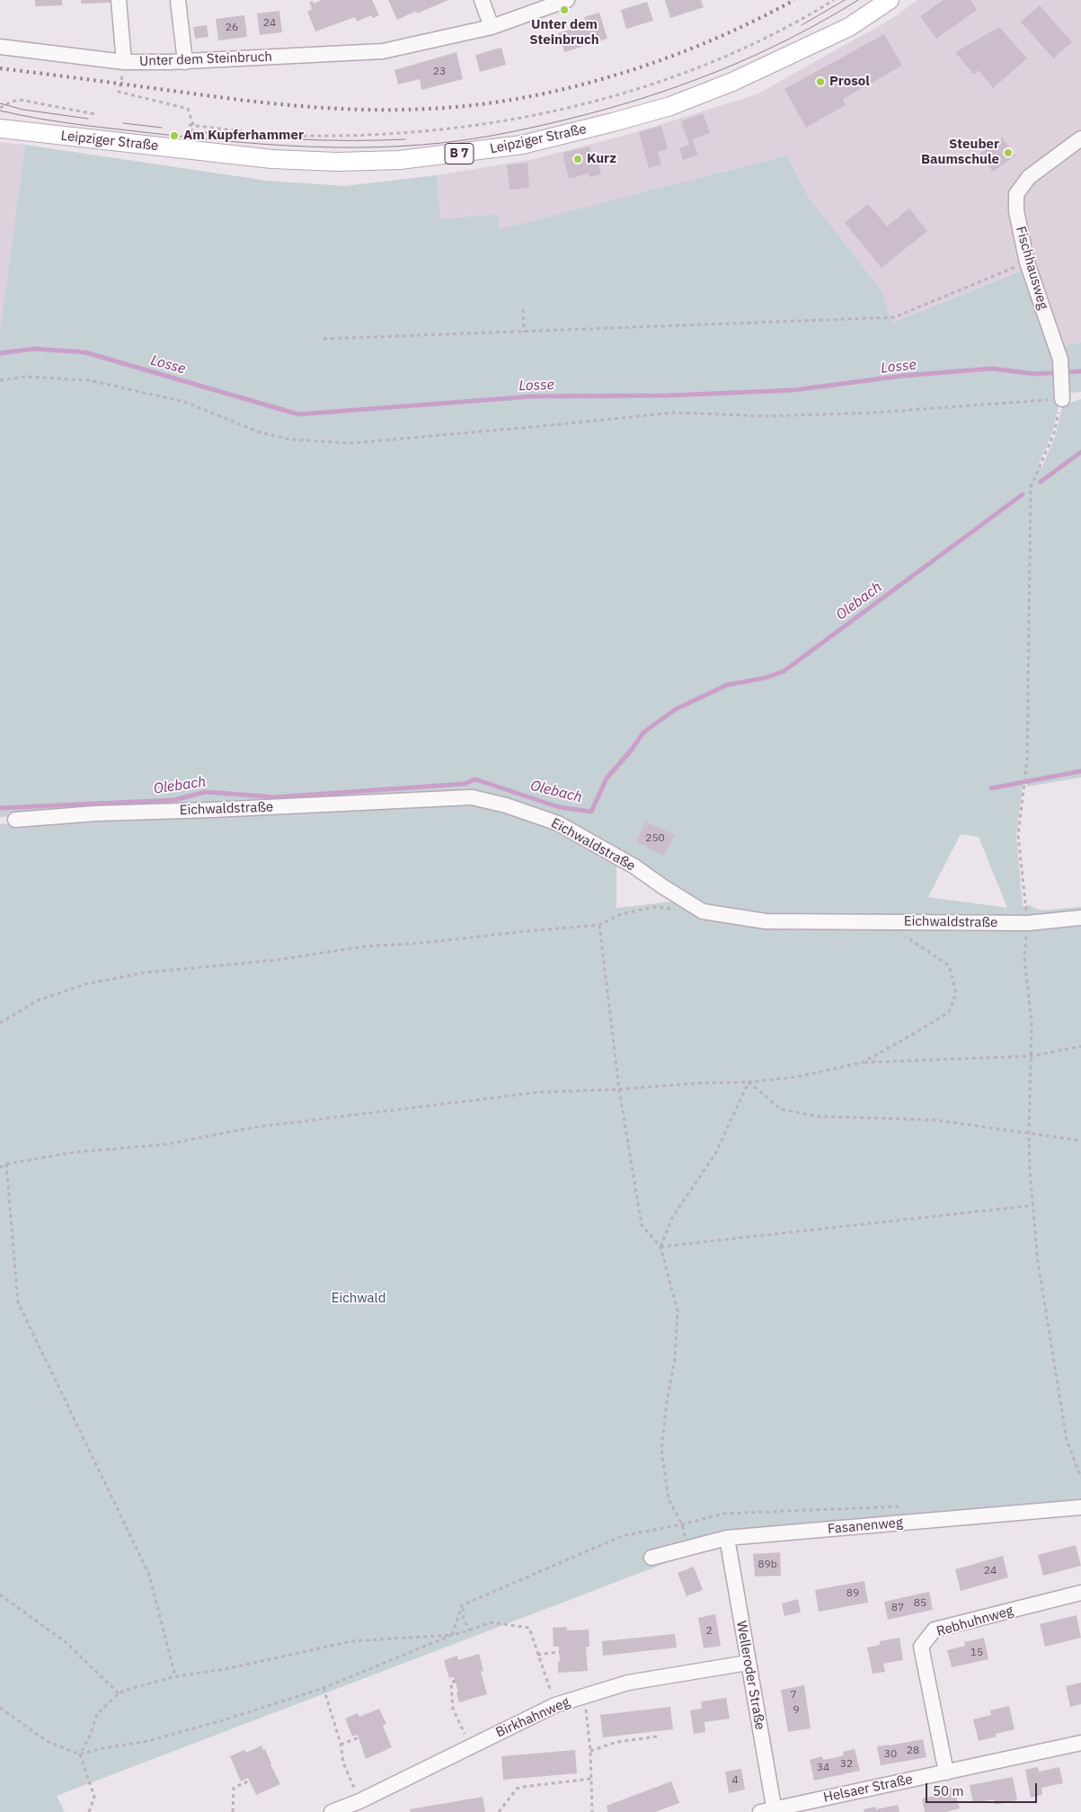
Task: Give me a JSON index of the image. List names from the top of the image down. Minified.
{"streets":{"main road":["Leipziger Straße","B 7"],"street":["Unter dem Steinbruch","Fischhausweg","Eichwaldstraße","Fasanenweg","Rebhuhnweg","Welleroder Straße","Birkhahnweg","Helsaer Straße"]},"crossings":[["Fasanenweg","Welleroder Straße"],["Rebhuhnweg","Helsaer Straße"],["Welleroder Straße","Birkhahnweg"],["Welleroder Straße","Helsaer Straße"]],"water":["Losse","Olebach"],"parks":["Eichwald"],"places":["Unter dem Steinbruch","Prosol","Am Kupferhammer","Steuber Baumschule","Kurz"],"house_numbers":["24","26","23","250","89b","24","89","85","87","2","15","7","9","28","30","32","34","4"],"scale_bar":"50 m"}
